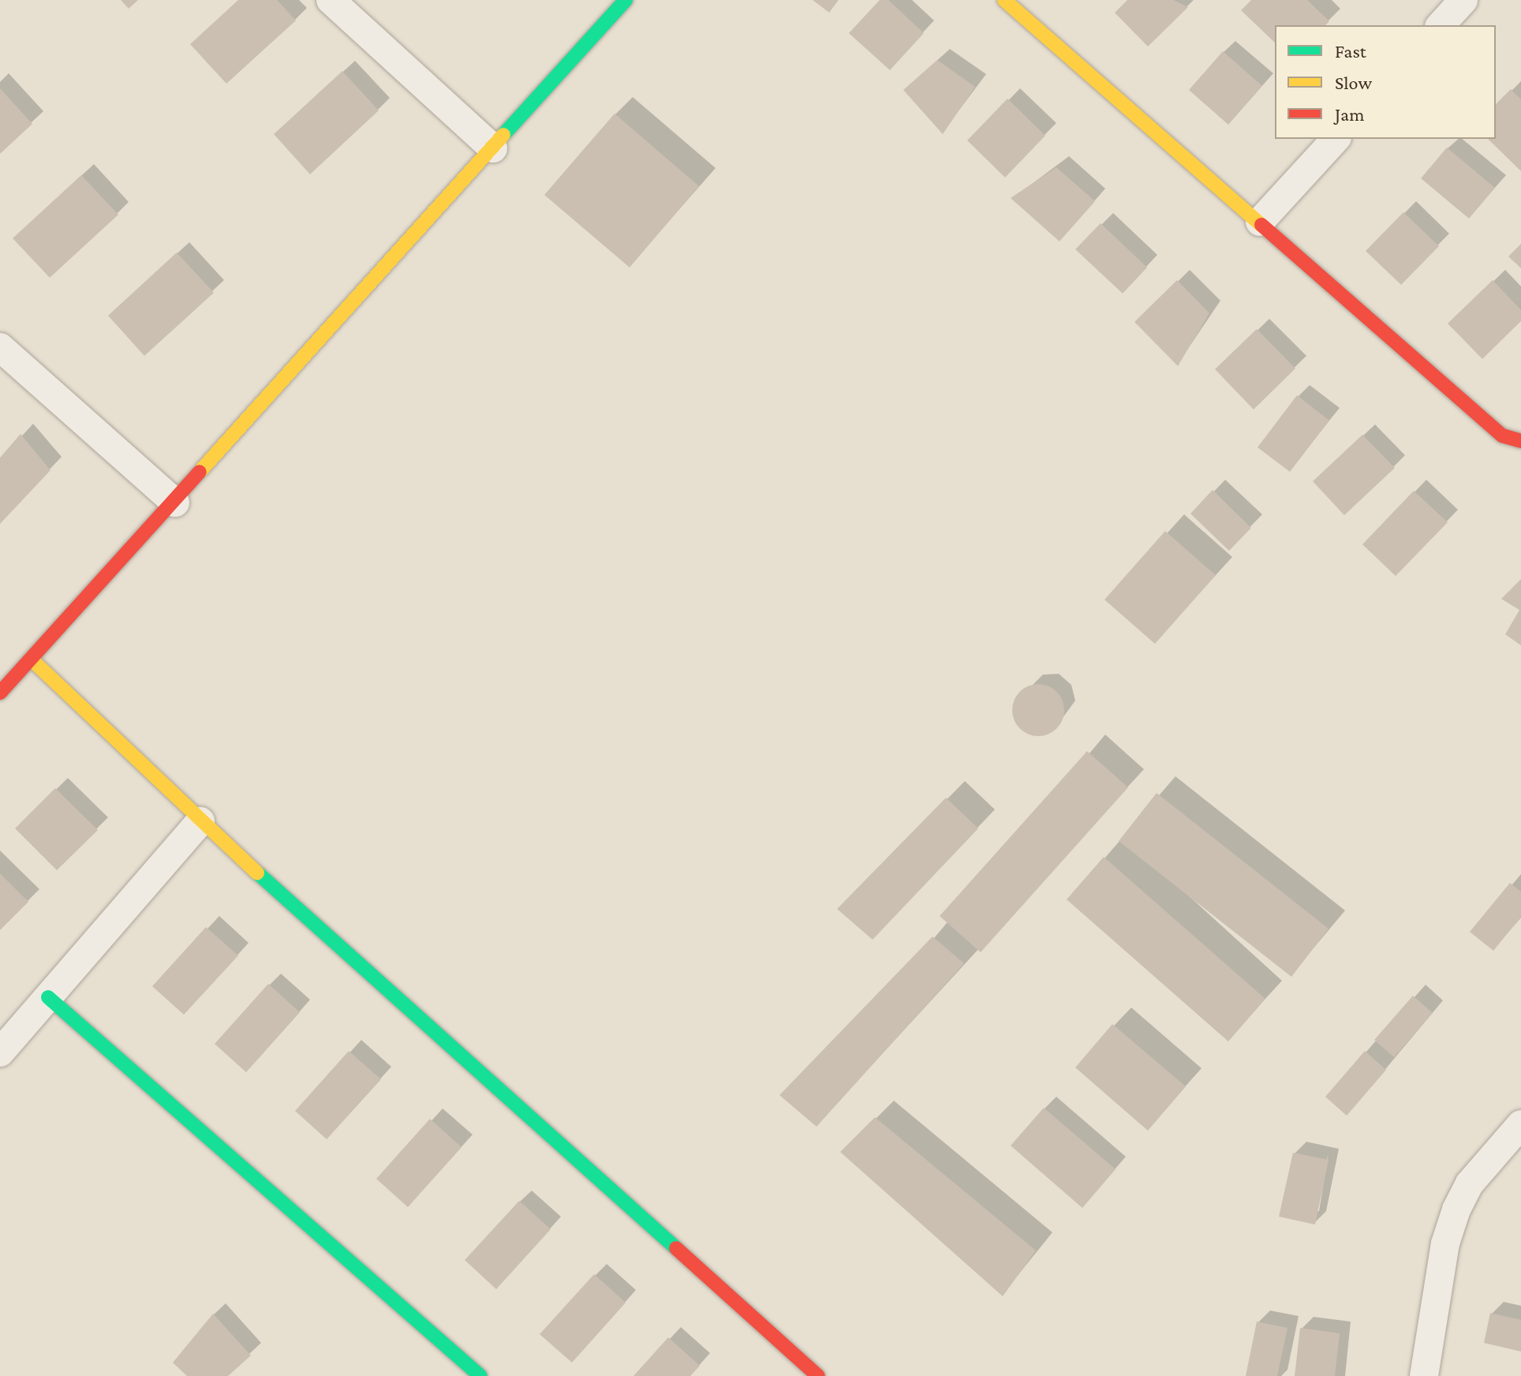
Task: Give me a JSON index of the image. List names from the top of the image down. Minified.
{"legend":["Fast","Slow","Jam"]}
